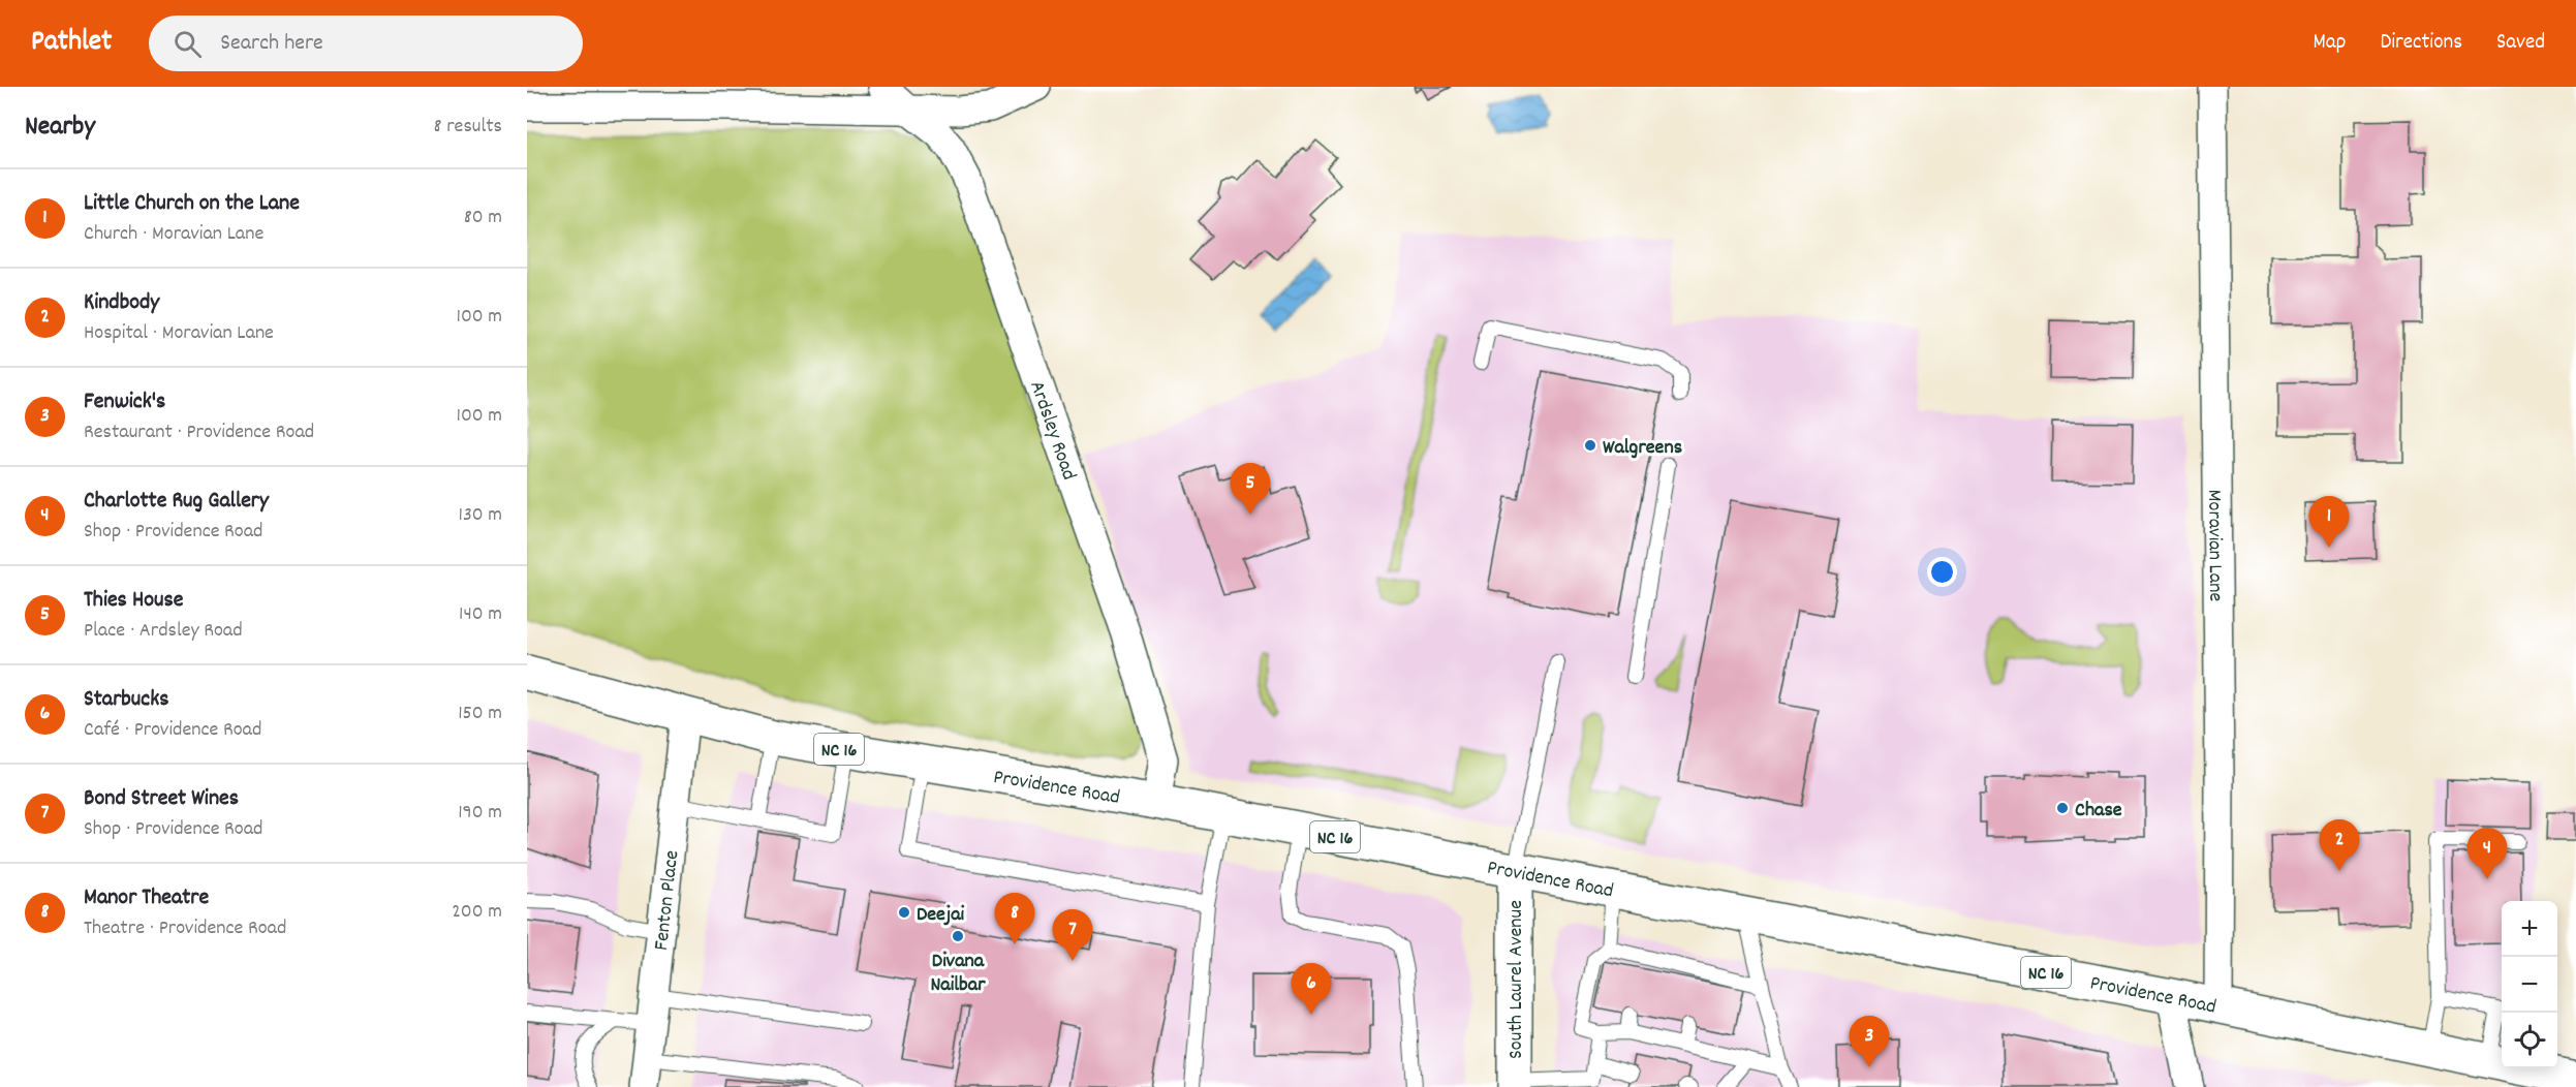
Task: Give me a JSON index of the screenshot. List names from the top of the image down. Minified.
{"streets":{"main road":["NC 16","Providence Road","South Laurel Avenue"],"street":["Ardsley Road","Moravian Lane","Fenton Place"]},"crossings":[["Ardsley Road","Providence Road"],["Moravian Lane","Providence Road"],["Providence Road","Fenton Place"],["Providence Road","South Laurel Avenue"]],"places":["Walgreens","Chase","Deejai","Divana Nailbar"],"page":{"header":"Pathlet","search":"Search here","nav":["Map","Directions","Saved"],"heading":["Nearby","8 results"],"list":[{"mark":"1","name":"Little Church on the Lane","note":"Church · Moravian Lane","value":"80 m"},{"mark":"2","name":"Kindbody","note":"Hospital · Moravian Lane","value":"100 m"},{"mark":"3","name":"Fenwick's","note":"Restaurant · Providence Road","value":"100 m"},{"mark":"4","name":"Charlotte Rug Gallery","note":"Shop · Providence Road","value":"130 m"},{"mark":"5","name":"Thies House","note":"Place · Ardsley Road","value":"140 m"},{"mark":"6","name":"Starbucks","note":"Café · Providence Road","value":"150 m"},{"mark":"7","name":"Bond Street Wines","note":"Shop · Providence Road","value":"190 m"},{"mark":"8","name":"Manor Theatre","note":"Theatre · Providence Road","value":"200 m"}],"pins":["5","1","2","4","8","7","6","3"],"map_buttons":["+","−"]}}
